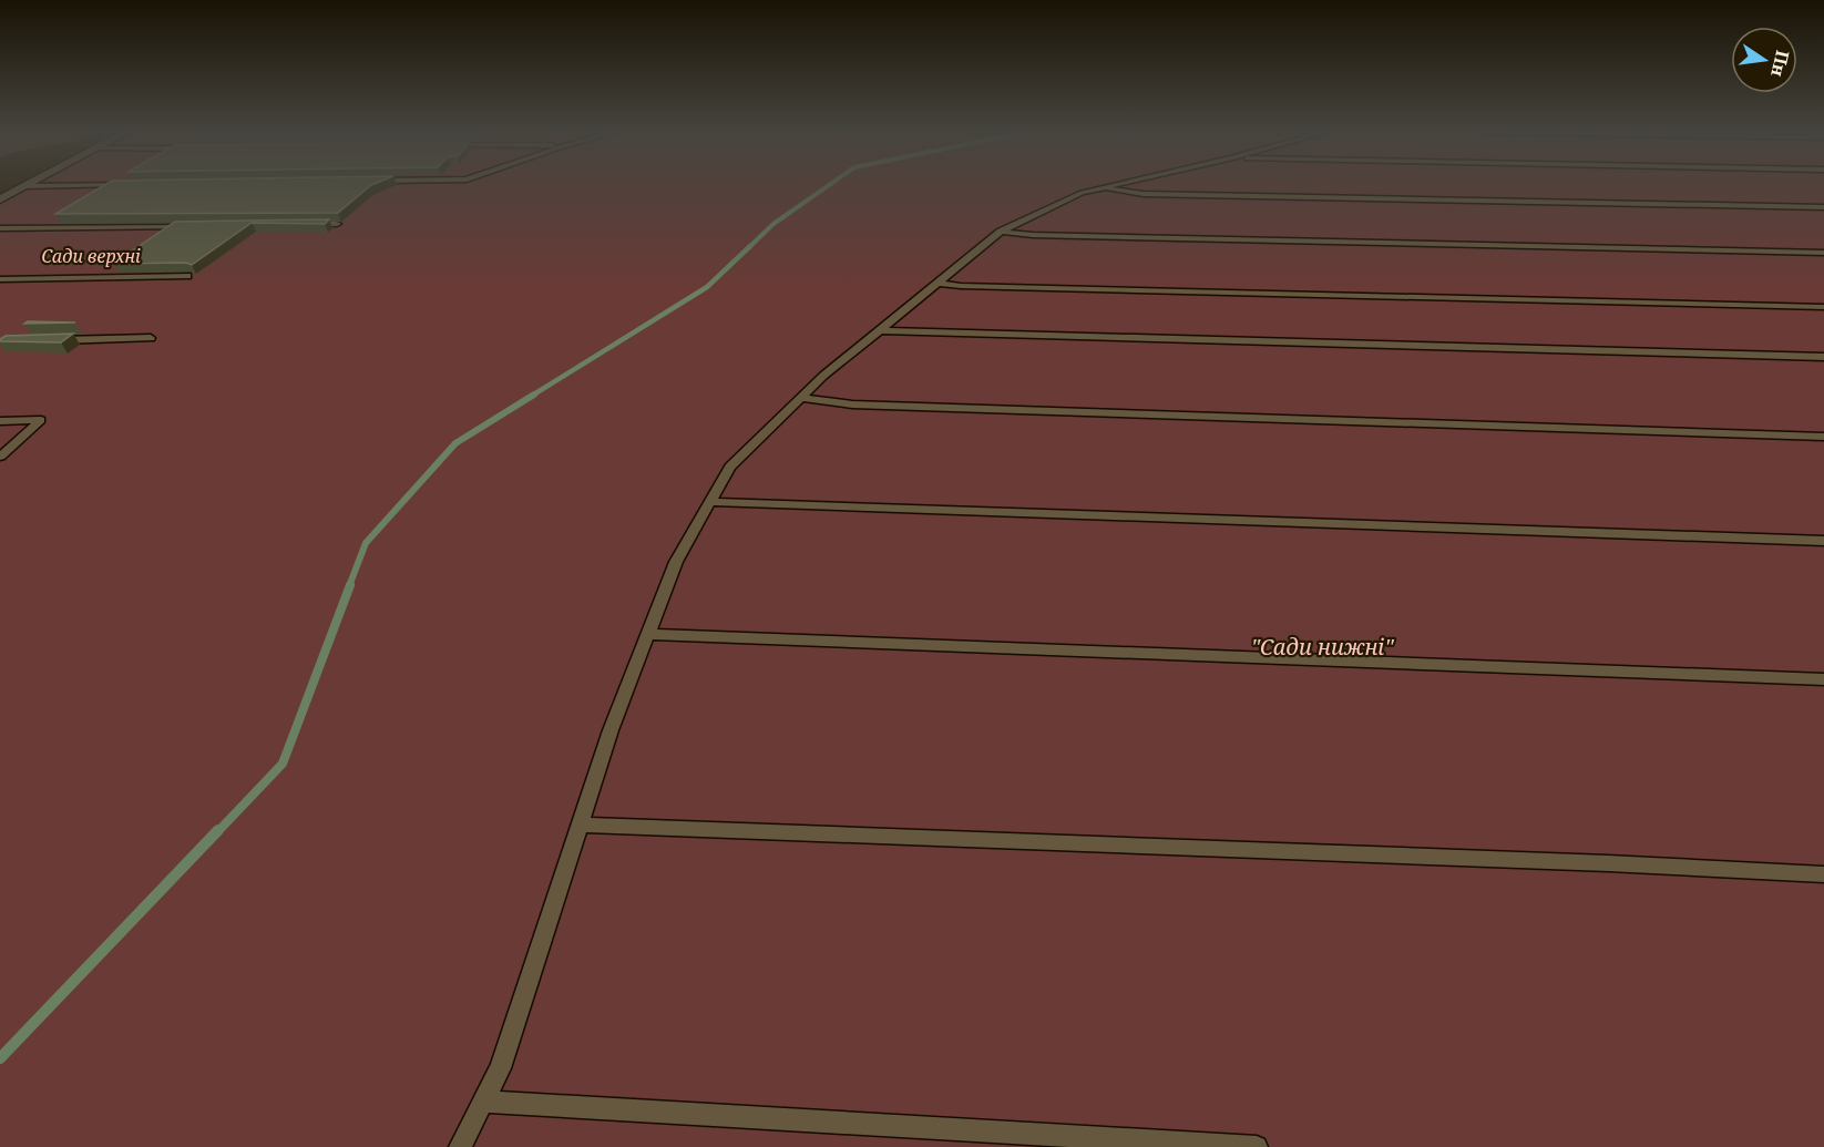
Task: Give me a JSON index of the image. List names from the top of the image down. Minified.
{"parks":["Сади верхні","\"Сади нижні\""],"north":"right"}
